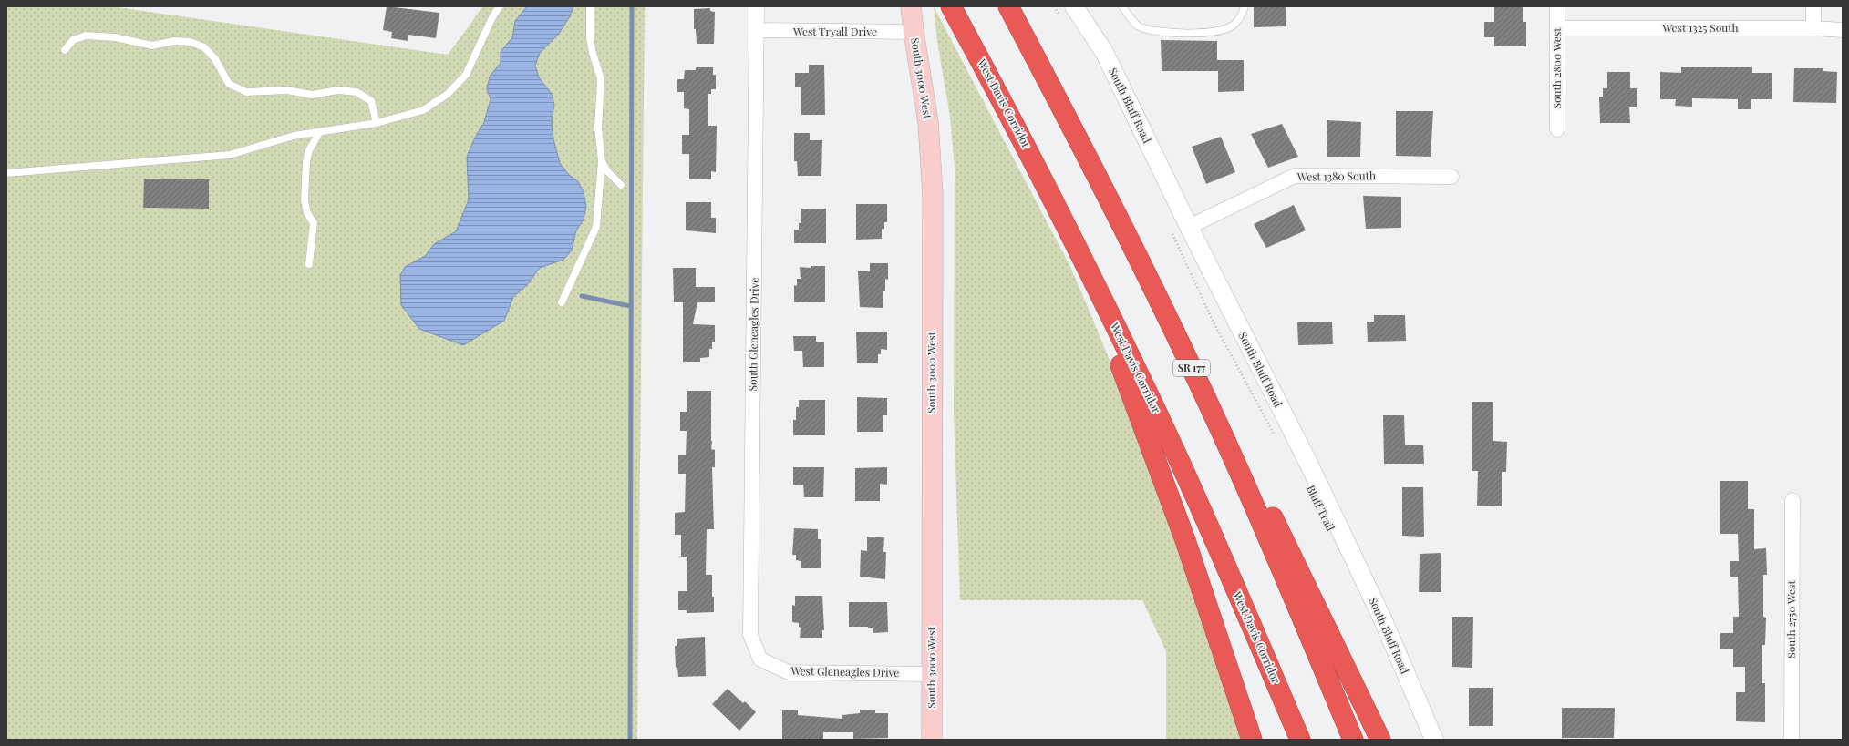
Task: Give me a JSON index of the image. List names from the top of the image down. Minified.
{"streets":{"highway":["West Davis Corridor","SR 177"],"main road":["South 3000 West"],"street":["West 1325 South","West Tryall Drive","South 2800 West","South Bluff Road","West 1380 South","South Gleneagles Drive","South 2750 West","West Gleneagles Drive"]},"crossings":[["West 1325 South","South 2800 West"],["West Tryall Drive","South 3000 West"],["West Tryall Drive","South Gleneagles Drive"],["South 3000 West","West Gleneagles Drive"],["South Bluff Road","West 1380 South"],["South Gleneagles Drive","West Gleneagles Drive"]]}
